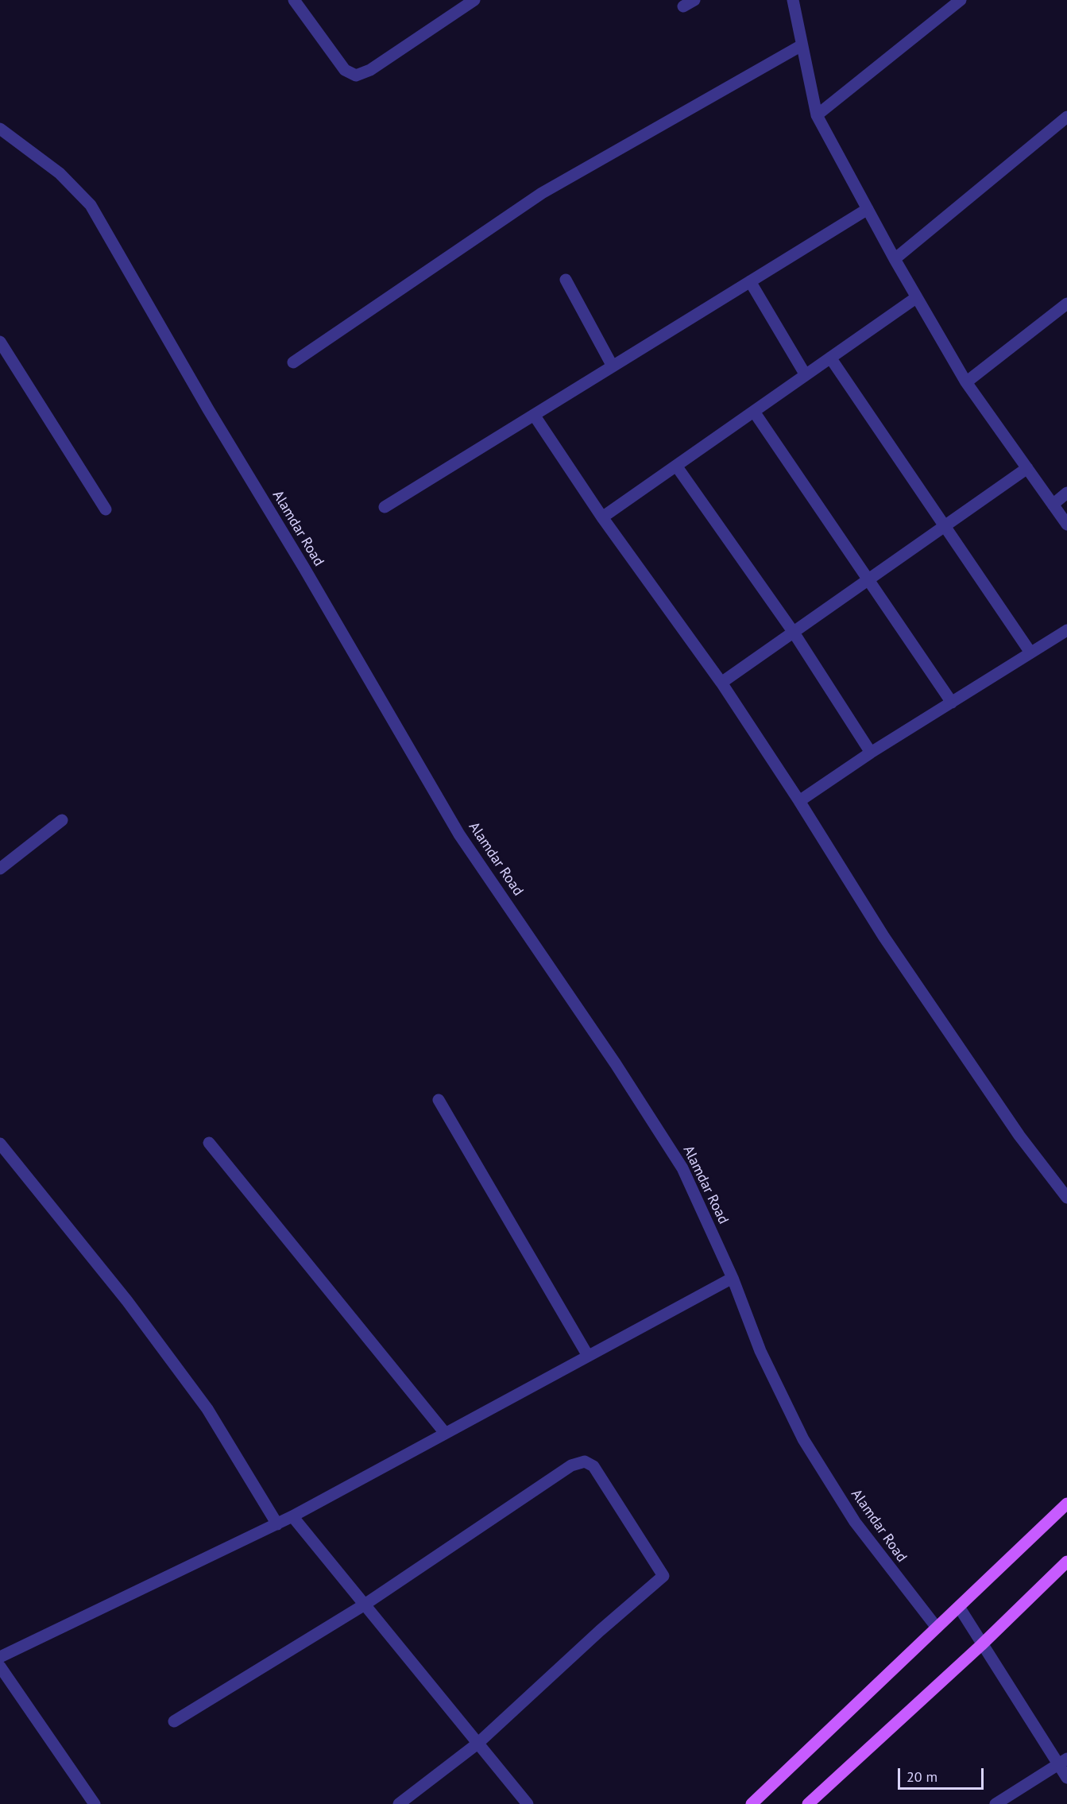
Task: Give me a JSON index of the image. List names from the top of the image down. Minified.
{"streets":{"street":["Alamdar Road"]},"scale_bar":"20 m"}
